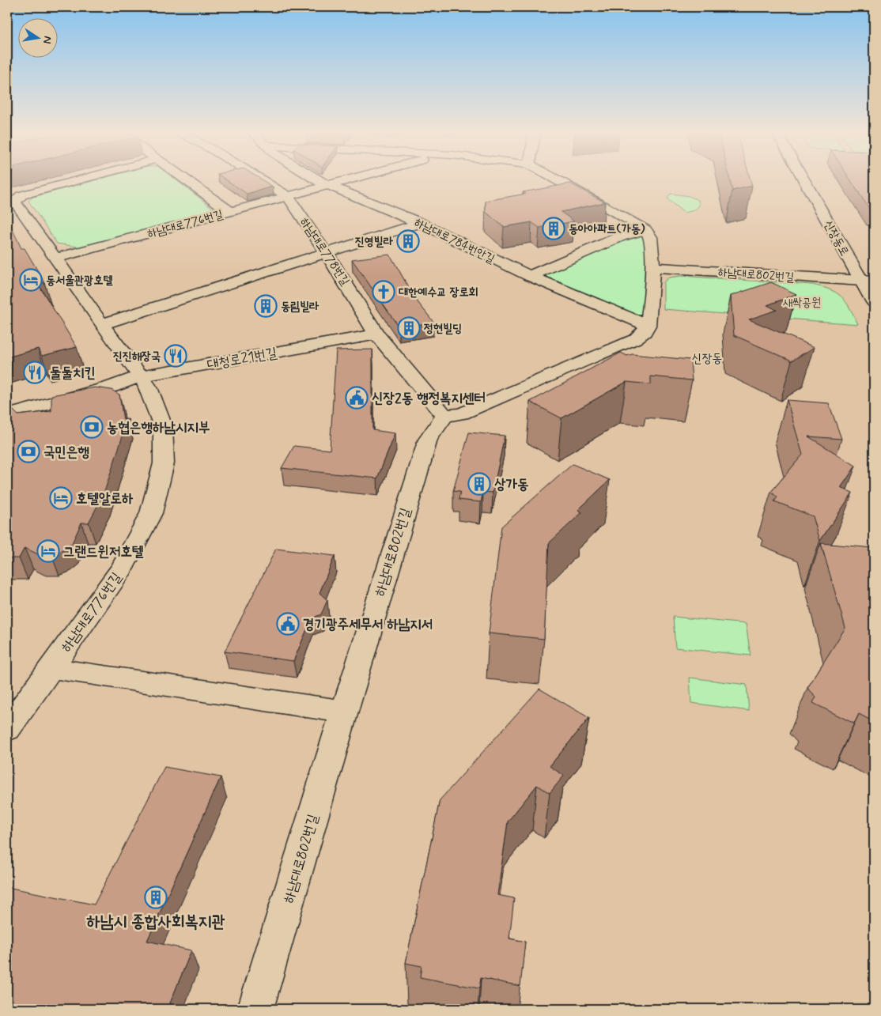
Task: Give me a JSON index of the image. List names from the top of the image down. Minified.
{"streets":{"street":["하남대로776번길","신장동로","하남대로784번안길","하남대로778번길","하남대로802번길","대청로21번길"]},"crossings":[["하남대로776번길","대청로21번길"],["신장동로","하남대로802번길"],["하남대로778번길","대청로21번길"]],"districts":["신장동"],"parks":["새싹공원"],"places":{"building":["동아아파트(가동)","진영빌라","동림빌라","정현빌딩","상가동","하남시 종합사회복지관"],"hotel":["동서울관광호텔","호텔알로하","그랜드윈저호텔"],"church":["대한예수교 장로회"],"restaurant":["진진해장국","둘둘치킨"],"public building":["신장2동 행정복지센터","경기광주세무서 하남지서"],"bank":["농협은행하남시지부","국민은행"]},"north":"right"}
